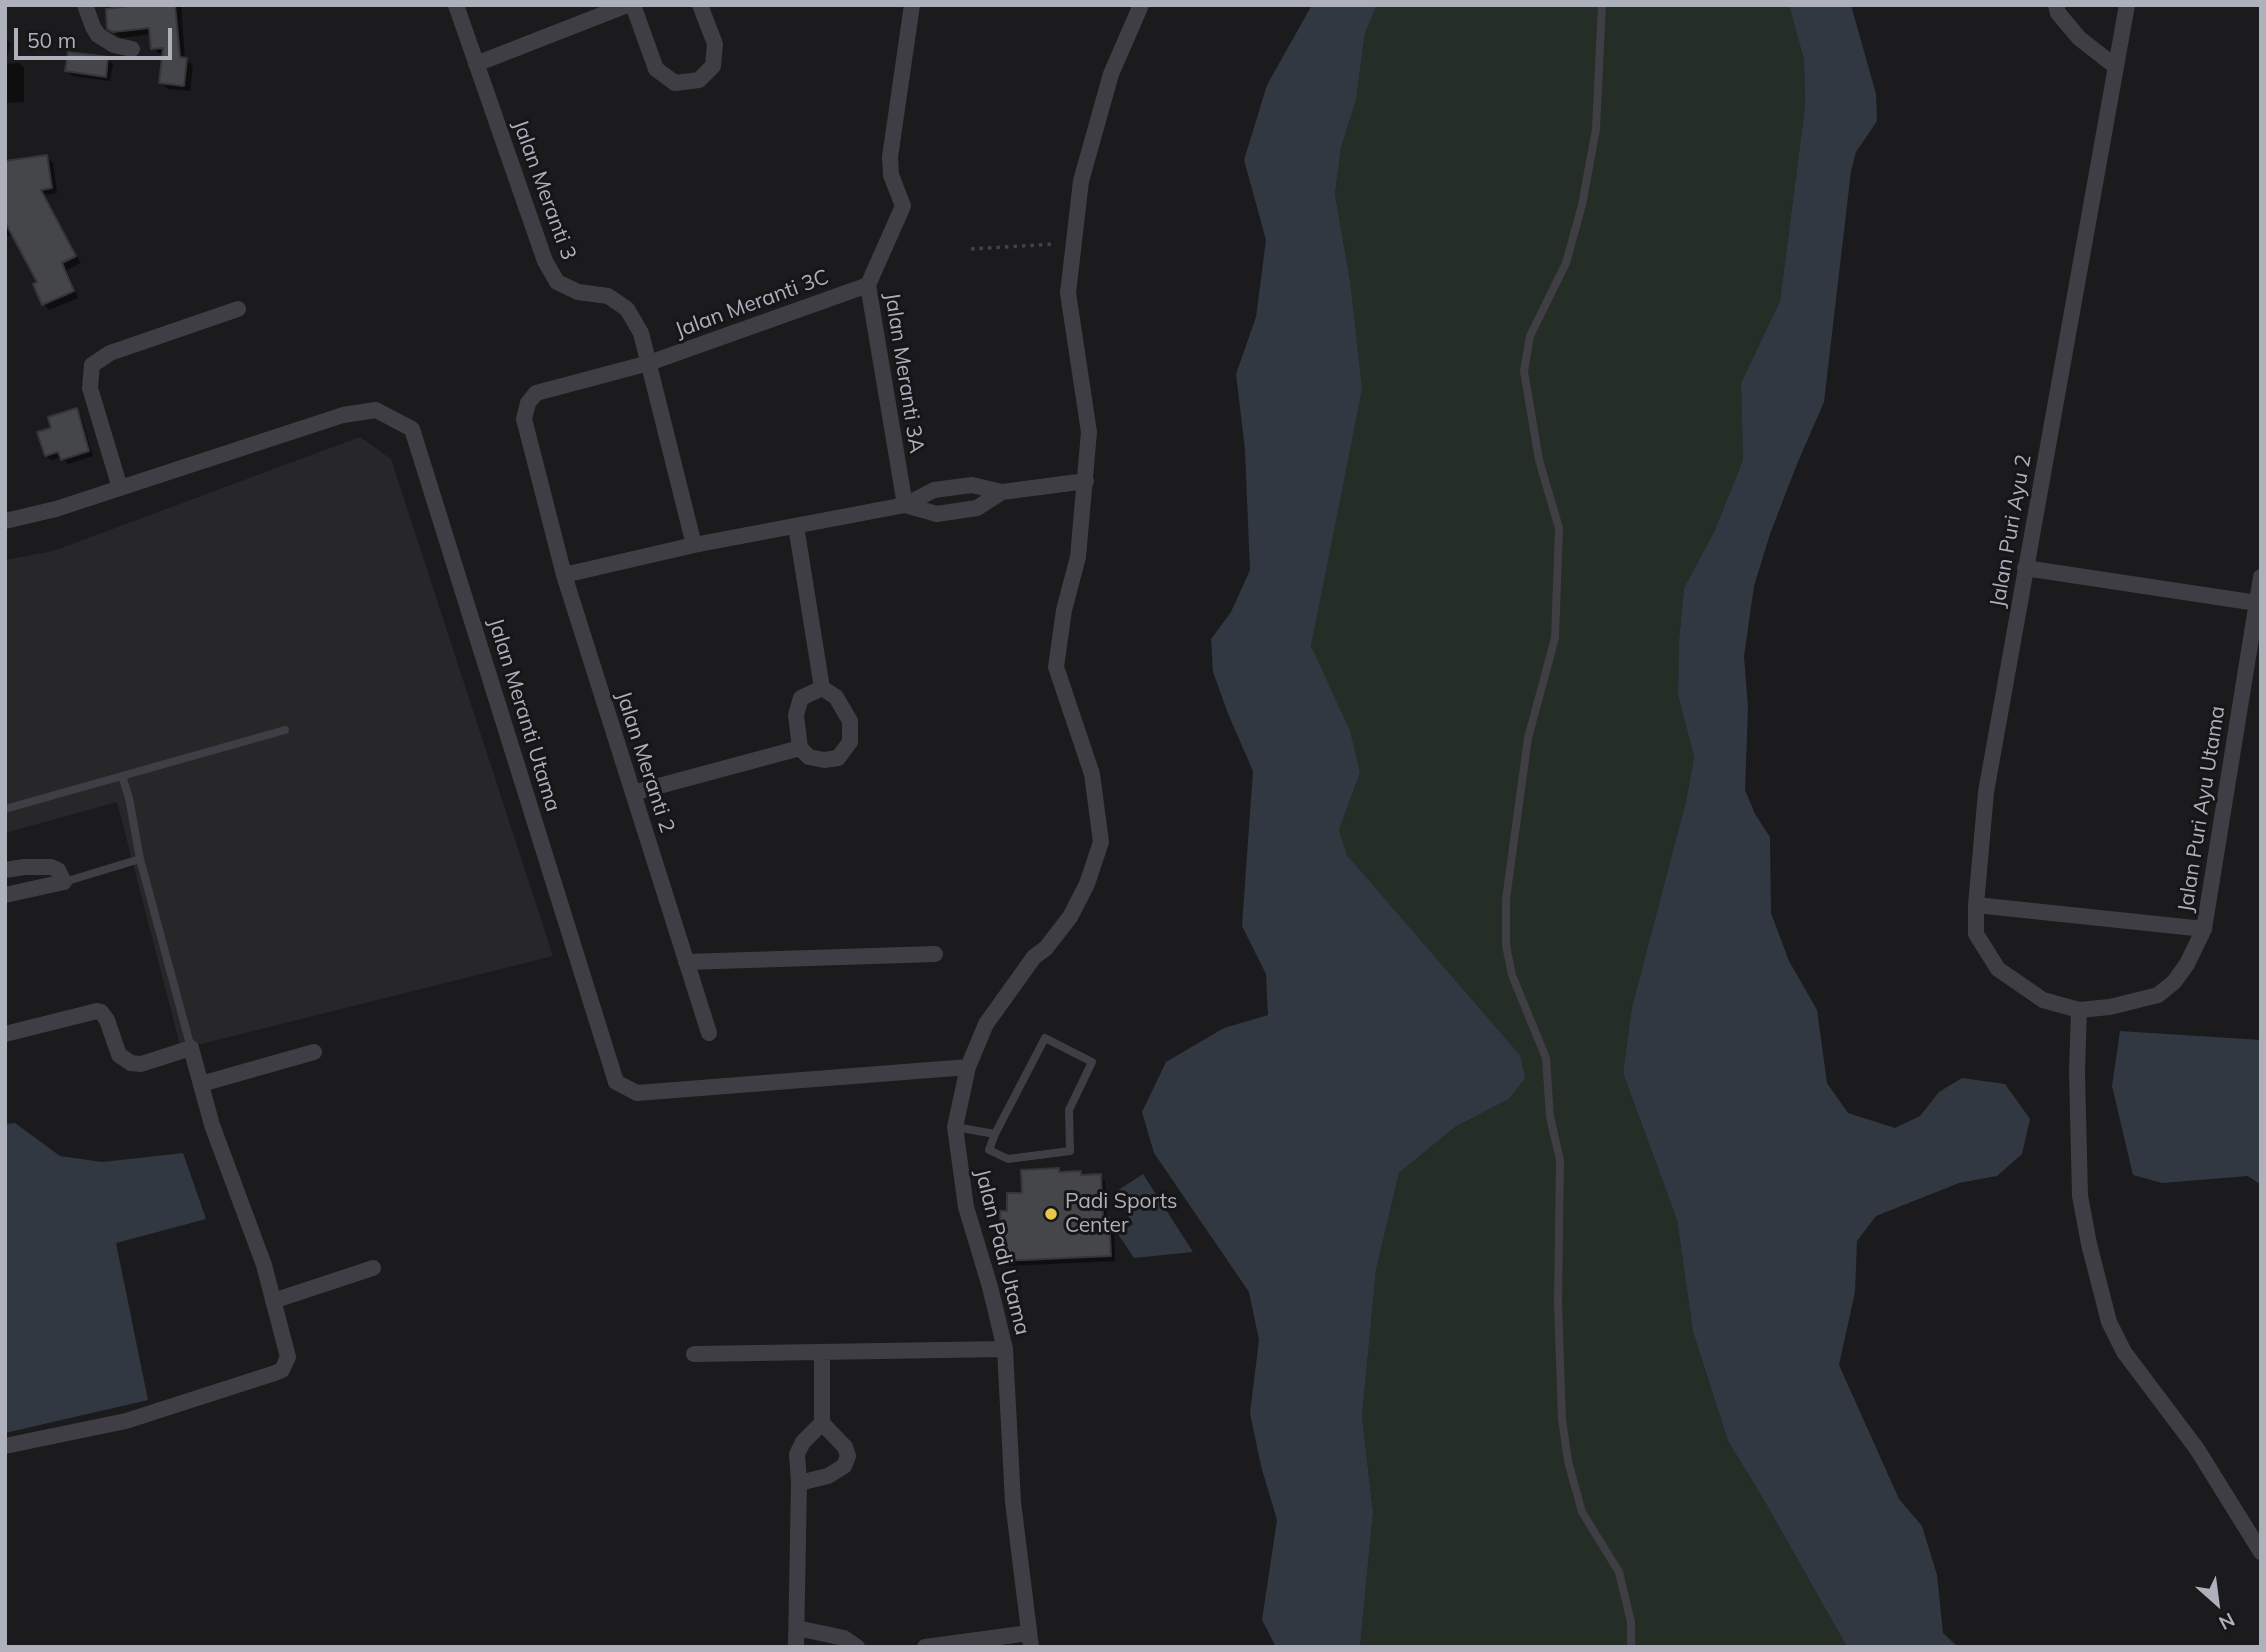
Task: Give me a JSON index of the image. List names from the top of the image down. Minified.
{"streets":{"street":["Jalan Meranti 3","Jalan Meranti 3C","Jalan Meranti 3A","Jalan Puri Ayu 2","Jalan Meranti Utama","Jalan Meranti 2","Jalan Puri Ayu Utama","Jalan Padi Utama"]},"crossings":[["Jalan Meranti 3","Jalan Meranti 3C"],["Jalan Meranti 3C","Jalan Meranti 3A"],["Jalan Meranti 3C","Jalan Meranti 2"],["Jalan Puri Ayu 2","Jalan Puri Ayu Utama"],["Jalan Meranti Utama","Jalan Padi Utama"]],"places":["Padi Sports Center"],"scale_bar":"50 m","north":"bottom right"}
